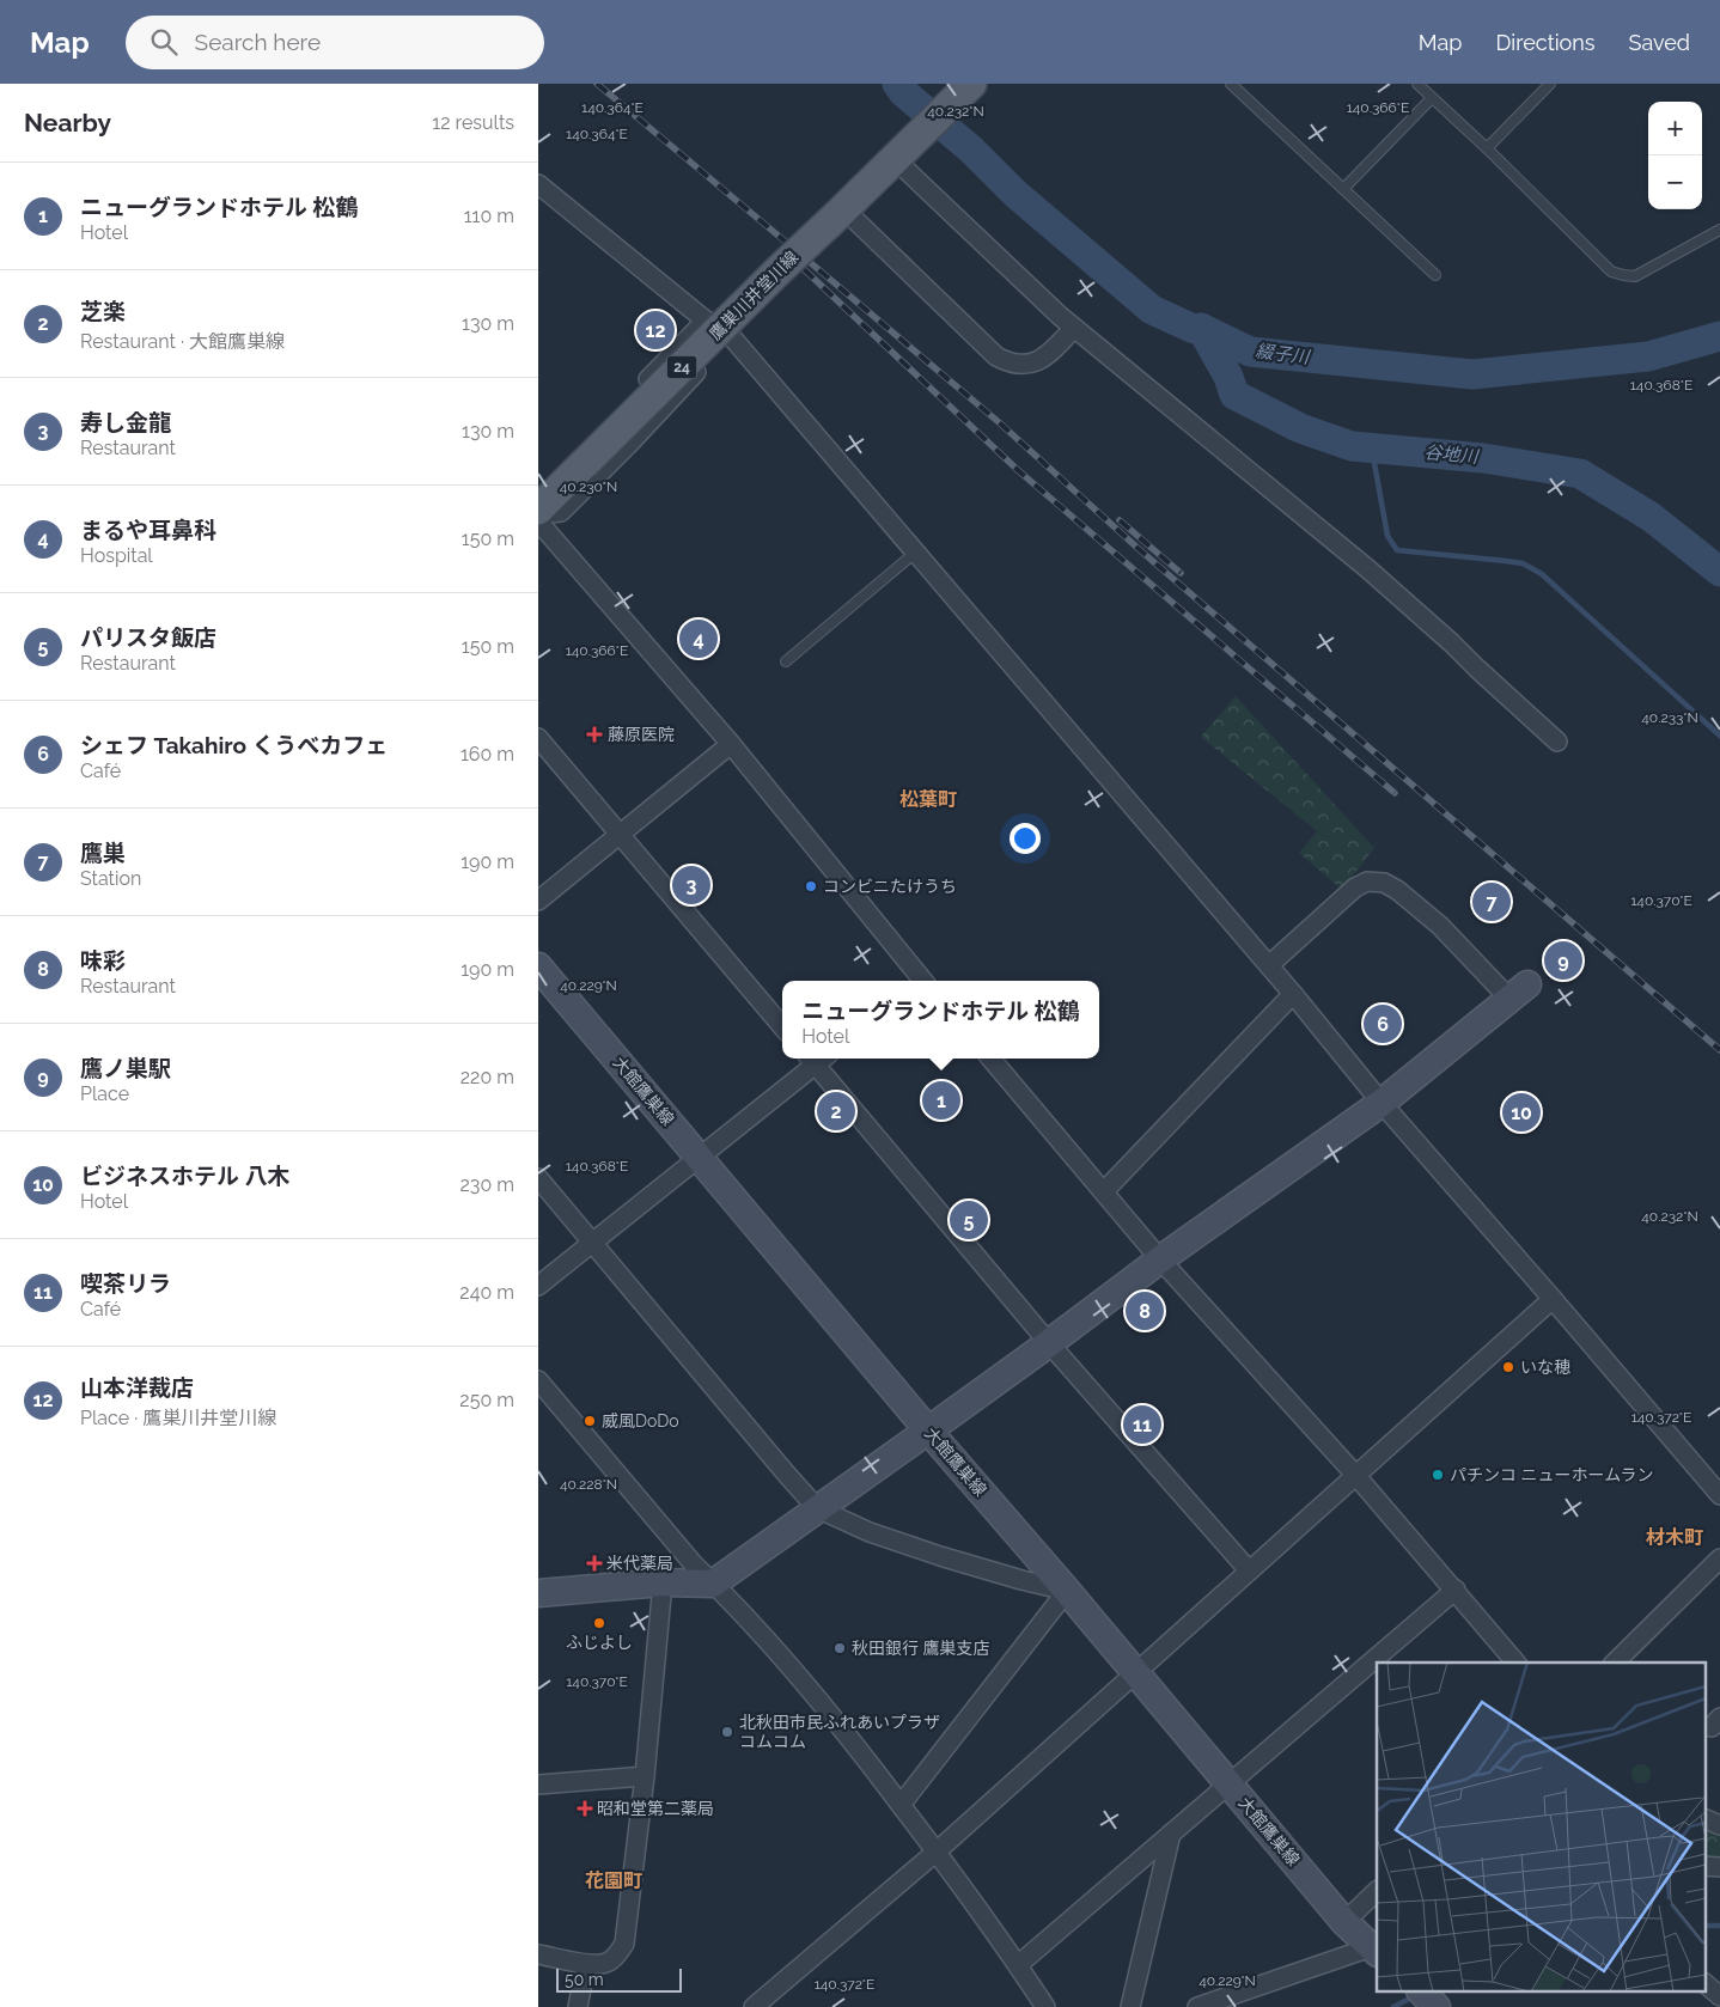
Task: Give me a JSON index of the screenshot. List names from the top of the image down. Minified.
{"streets":{"main road":["鷹巣川井堂川線","24","大館鷹巣線"]},"districts":["松葉町","材木町","花園町"],"water":["綴子川","谷地川"],"places":{"health":["藤原医院","米代薬局","昭和堂第二薬局"],"other":["コンビニたけうち","いな穂","威風DoDo","パチンコ ニューホームラン","ふじよし","秋田銀行 鷹巣支店","北秋田市民ふれあいプラザ コムコム"]},"scale_bar":"50 m","page":{"header":"Map","search":"Search here","nav":["Map","Directions","Saved"],"heading":["Nearby","12 results"],"map_buttons":["+","−"],"list":[{"mark":"1","name":"ニューグランドホテル 松鶴","note":"Hotel","value":"110 m"},{"mark":"2","name":"芝楽","note":"Restaurant · 大館鷹巣線","value":"130 m"},{"mark":"3","name":"寿し金龍","note":"Restaurant","value":"130 m"},{"mark":"4","name":"まるや耳鼻科","note":"Hospital","value":"150 m"},{"mark":"5","name":"パリスタ飯店","note":"Restaurant","value":"150 m"},{"mark":"6","name":"シェフ Takahiro くうべカフェ","note":"Café","value":"160 m"},{"mark":"7","name":"鷹巣","note":"Station","value":"190 m"},{"mark":"8","name":"味彩","note":"Restaurant","value":"190 m"},{"mark":"9","name":"鷹ノ巣駅","note":"Place","value":"220 m"},{"mark":"10","name":"ビジネスホテル 八木","note":"Hotel","value":"230 m"},{"mark":"11","name":"喫茶リラ","note":"Café","value":"240 m"},{"mark":"12","name":"山本洋裁店","note":"Place · 鷹巣川井堂川線","value":"250 m"}],"pins":["12","4","3","7","9","6","1","2","10","5","8","11"],"popup":["ニューグランドホテル 松鶴","Hotel"],"scale":"50 m"},"coordinates":["140.364°E","140.366°E","40.232°N","140.368°E","40.230°N","40.233°N","140.370°E","40.229°N","140.372°E","40.228°N"]}
